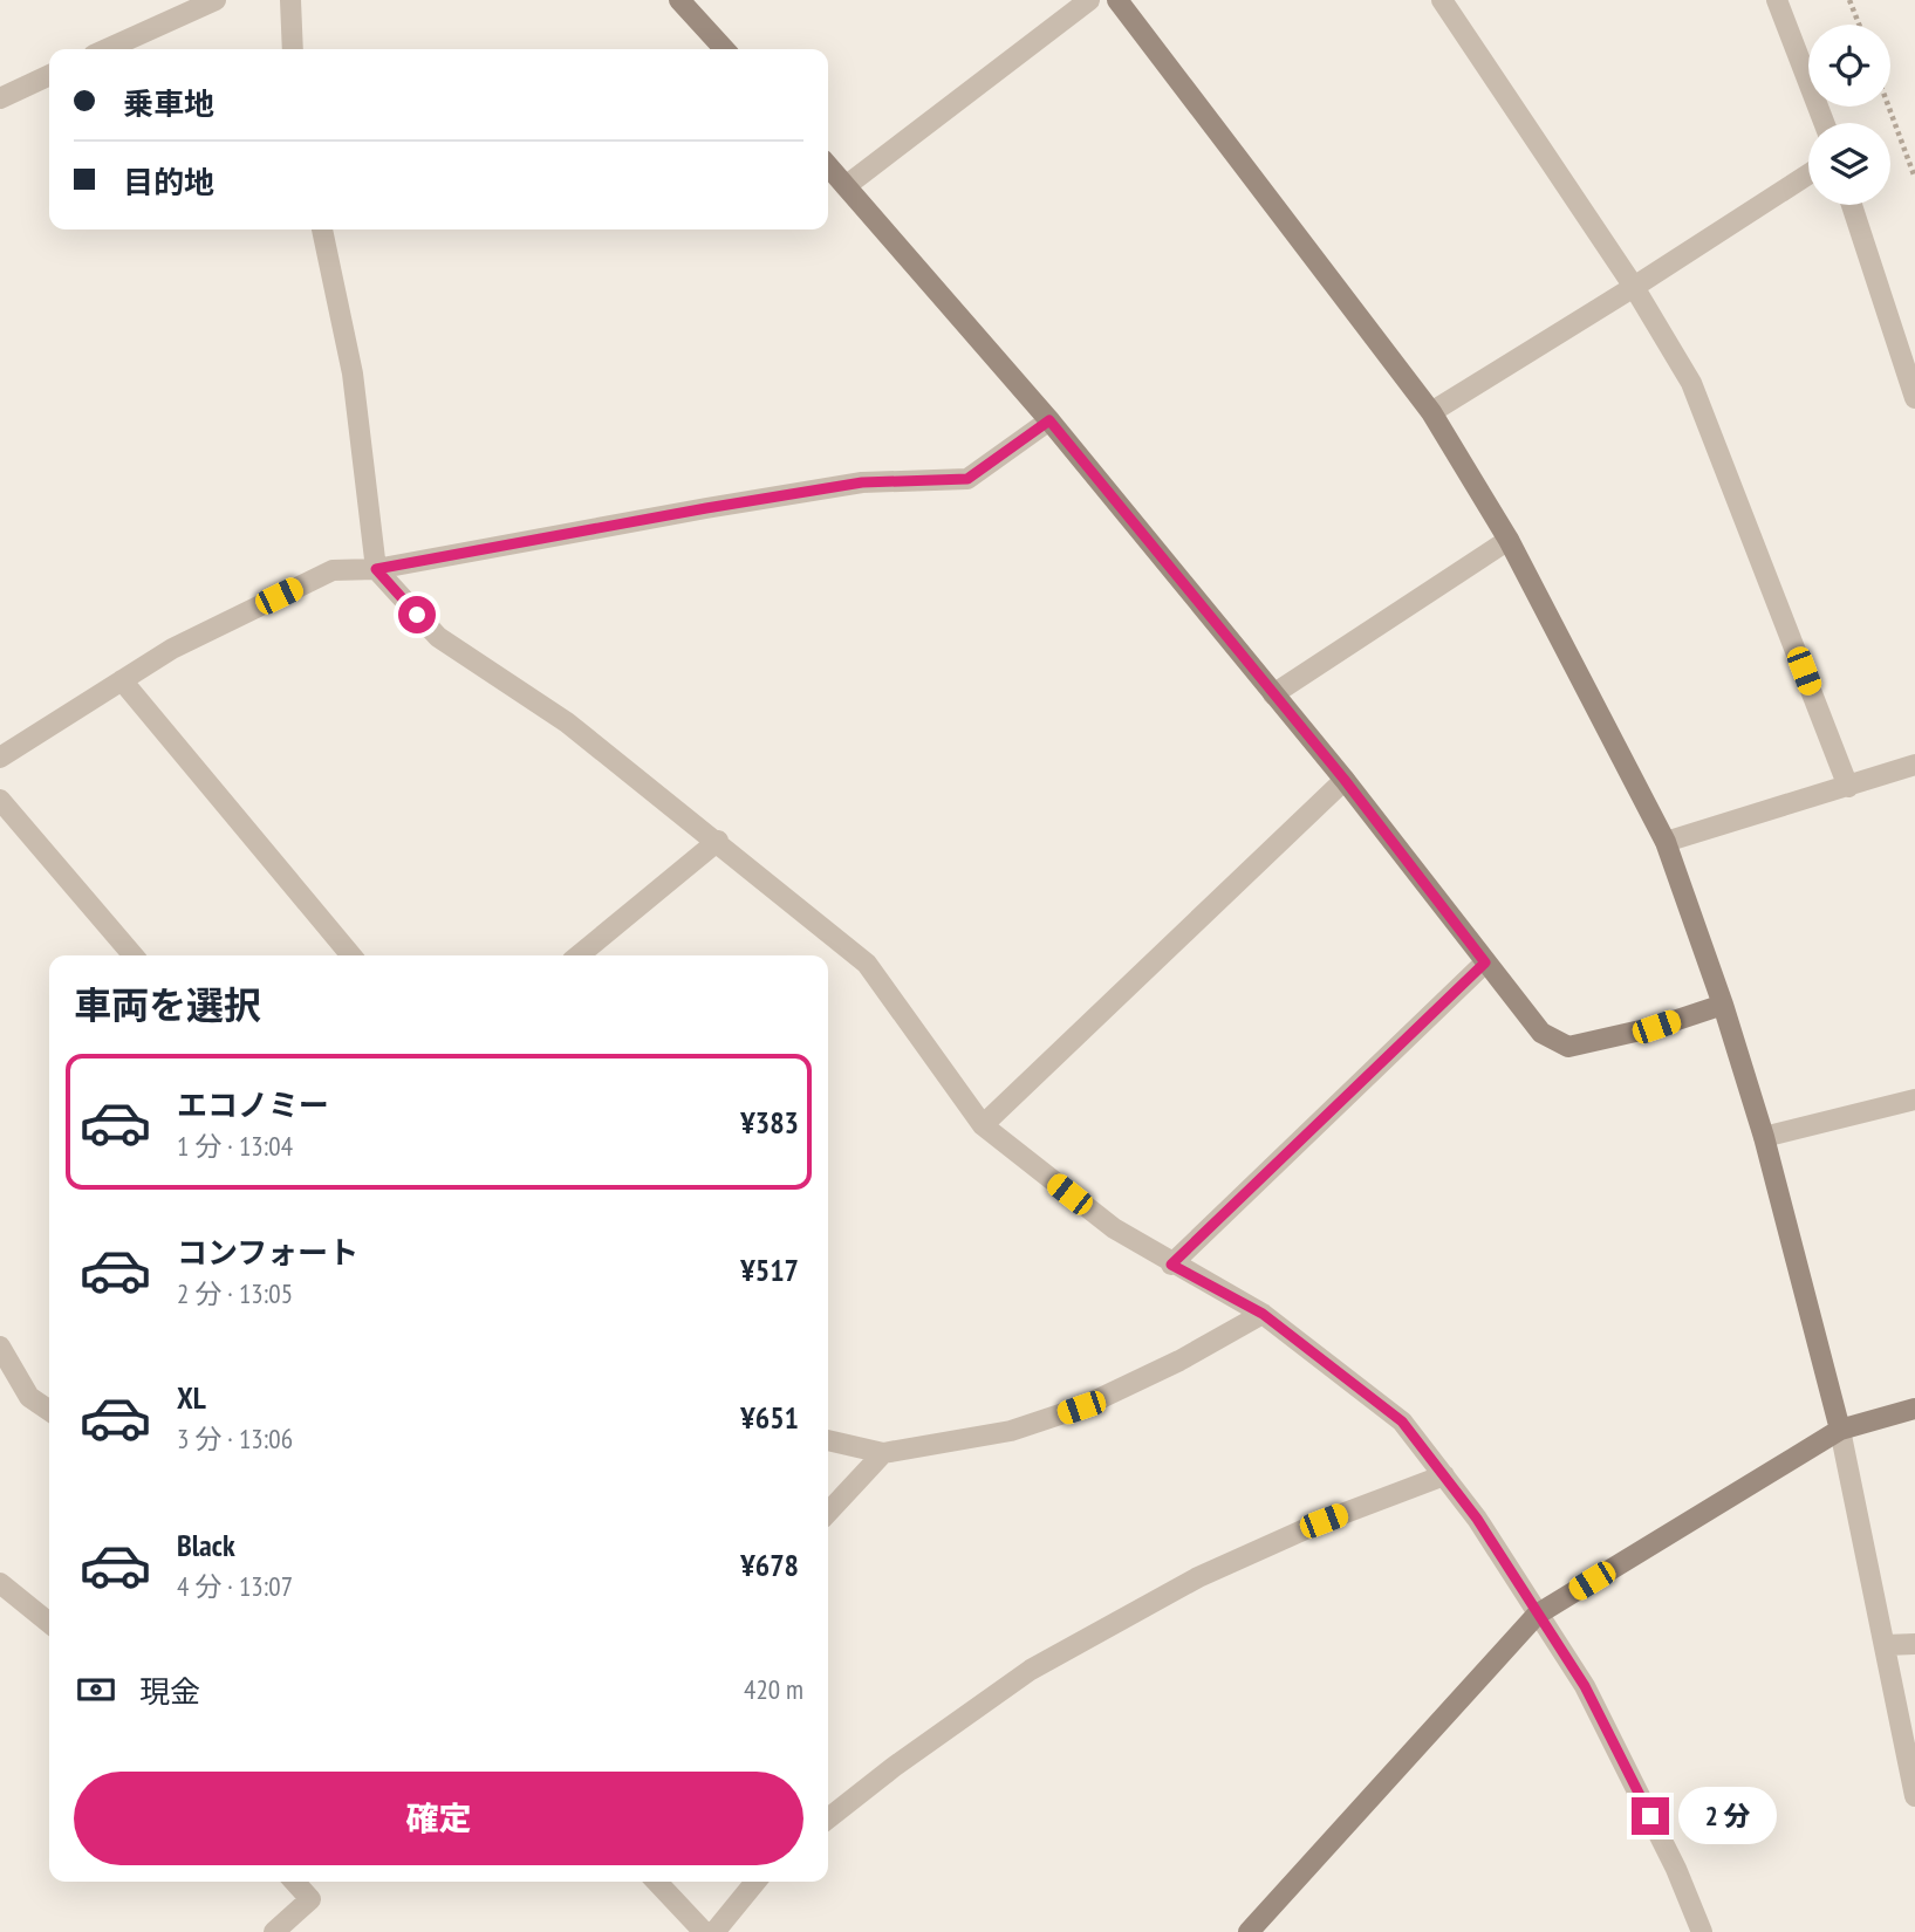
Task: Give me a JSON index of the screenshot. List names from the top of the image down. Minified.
{"page":{"banner":["乗車地","目的地"],"heading":"車両を選択","list":[{"name":"エコノミー","note":"1 分 · 13:04","value":"¥383"},{"name":"コンフォート","note":"2 分 · 13:05","value":"¥517"},{"name":"XL","note":"3 分 · 13:06","value":"¥651"},{"name":"Black","note":"4 分 · 13:07","value":"¥678"}],"pay":["現金","420 m"],"buttons":"確定","bubble":"2 分"}}
